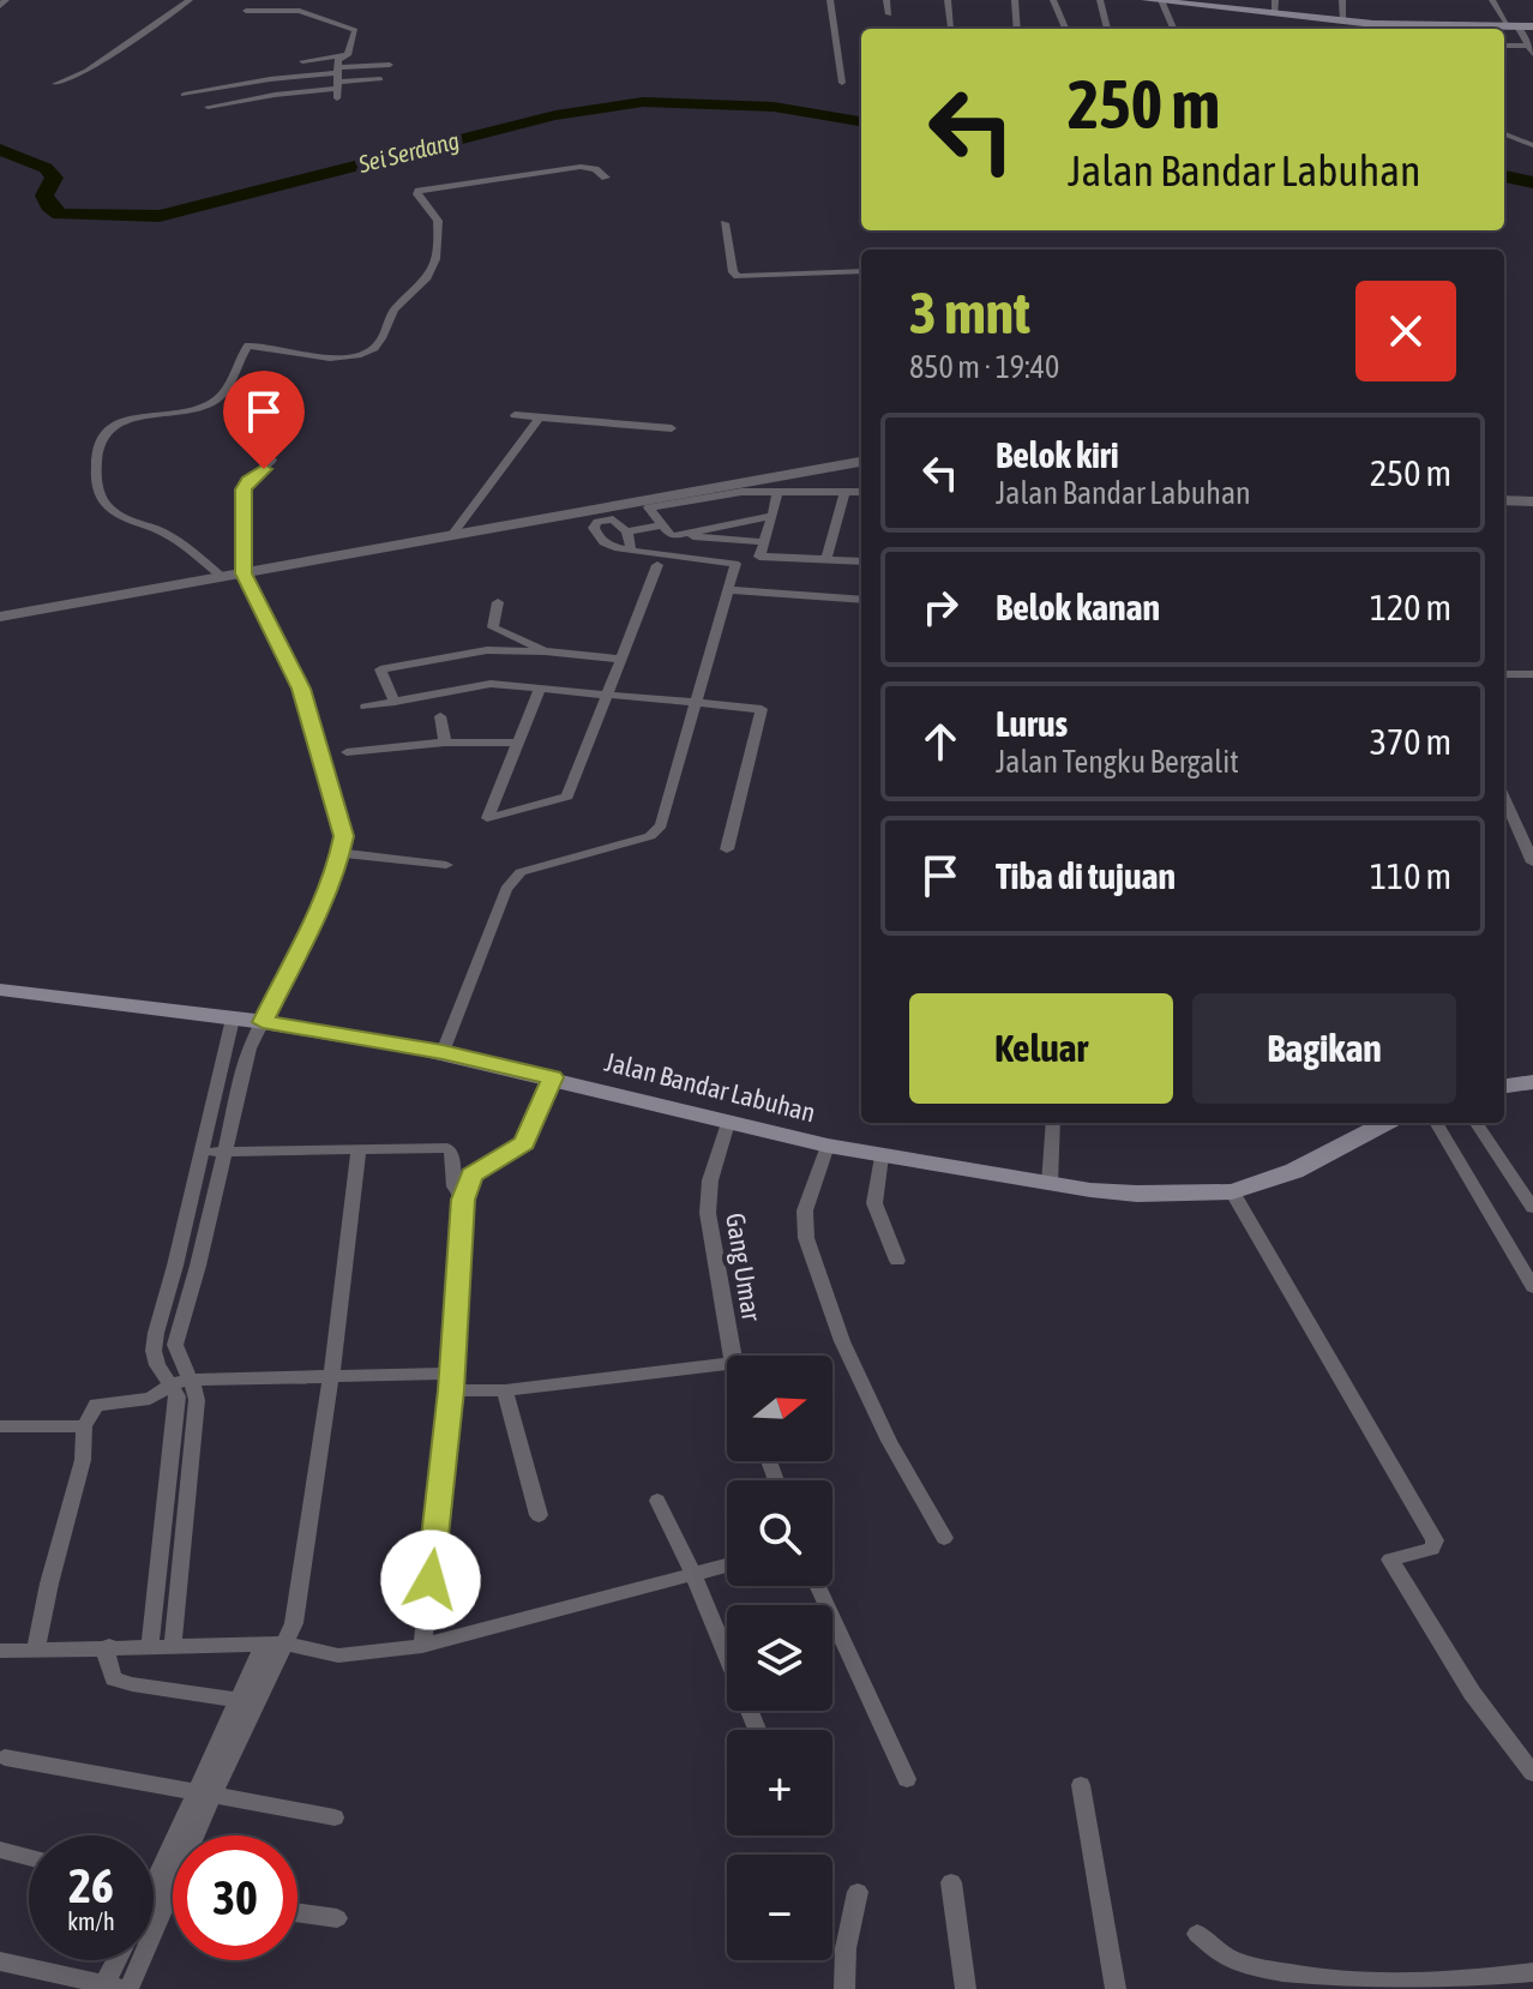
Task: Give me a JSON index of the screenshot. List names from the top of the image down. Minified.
{"streets":{"main road":["Jalan Bandar Labuhan"],"street":["Gang Umar"]},"crossings":[["Jalan Bandar Labuhan","Gang Umar"]],"water":["Sei Serdang"],"north":"right","page":{"turn":["250 m","Jalan Bandar Labuhan"],"heading":["3 mnt","850 m · 19:40"],"list":[{"name":"Belok kiri","note":"Jalan Bandar Labuhan","value":"250 m"},{"name":"Belok kanan","value":"120 m"},{"name":"Lurus","note":"Jalan Tengku Bergalit","value":"370 m"},{"name":"Tiba di tujuan","value":"110 m"}],"buttons":["Keluar","Bagikan"],"map_buttons":["+","−"],"speed":"26 km/h","limit":"30"}}
